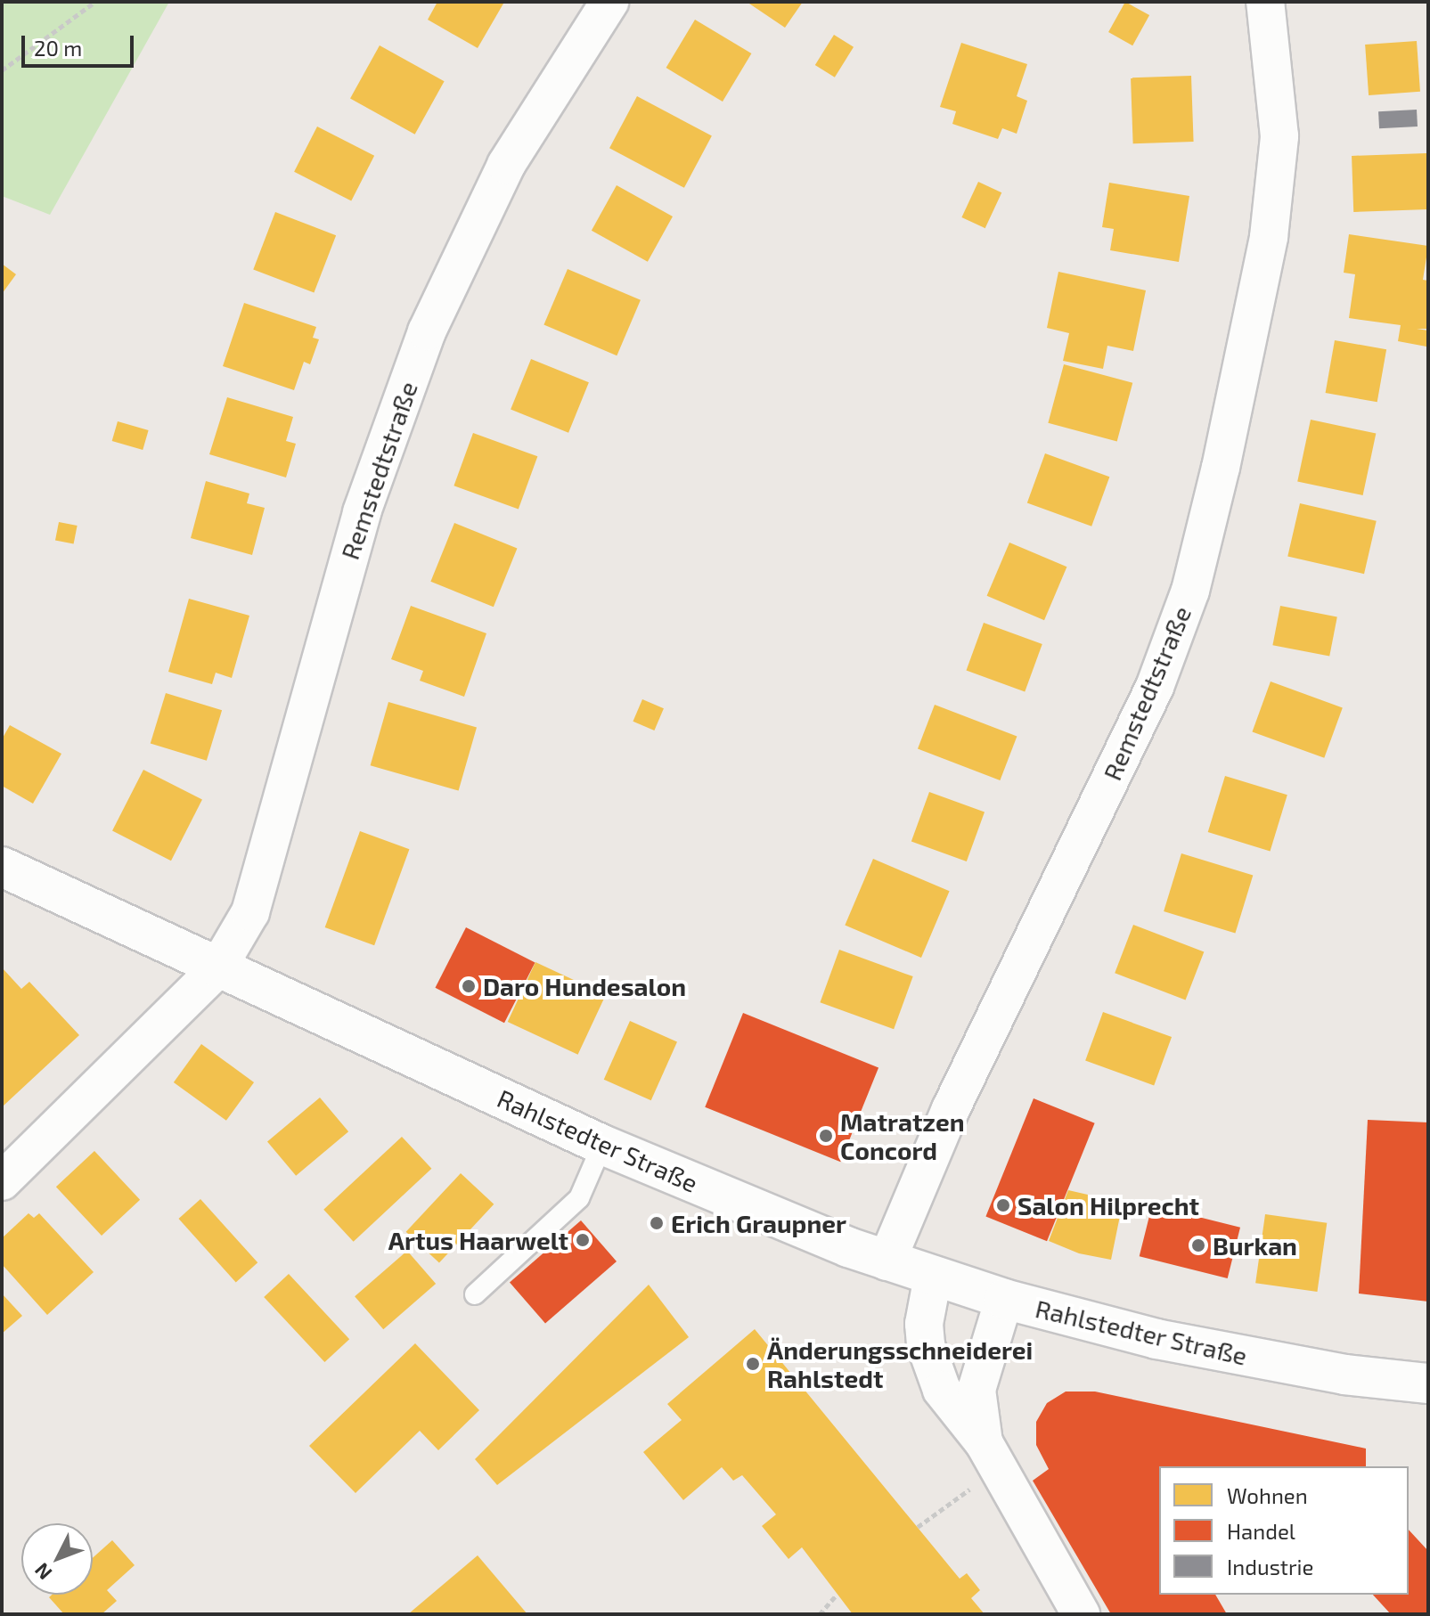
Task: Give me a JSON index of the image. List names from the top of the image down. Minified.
{"streets":{"main road":["Rahlstedter Straße"],"street":["Remstedtstraße"]},"crossings":[["Remstedtstraße","Rahlstedter Straße"]],"places":["Daro Hundesalon","Matratzen Concord","Salon Hilprecht","Erich Graupner","Artus Haarwelt","Burkan","Änderungsschneiderei Rahlstedt"],"legend":["Wohnen","Handel","Industrie"],"scale_bar":"20 m","north":"bottom left"}
